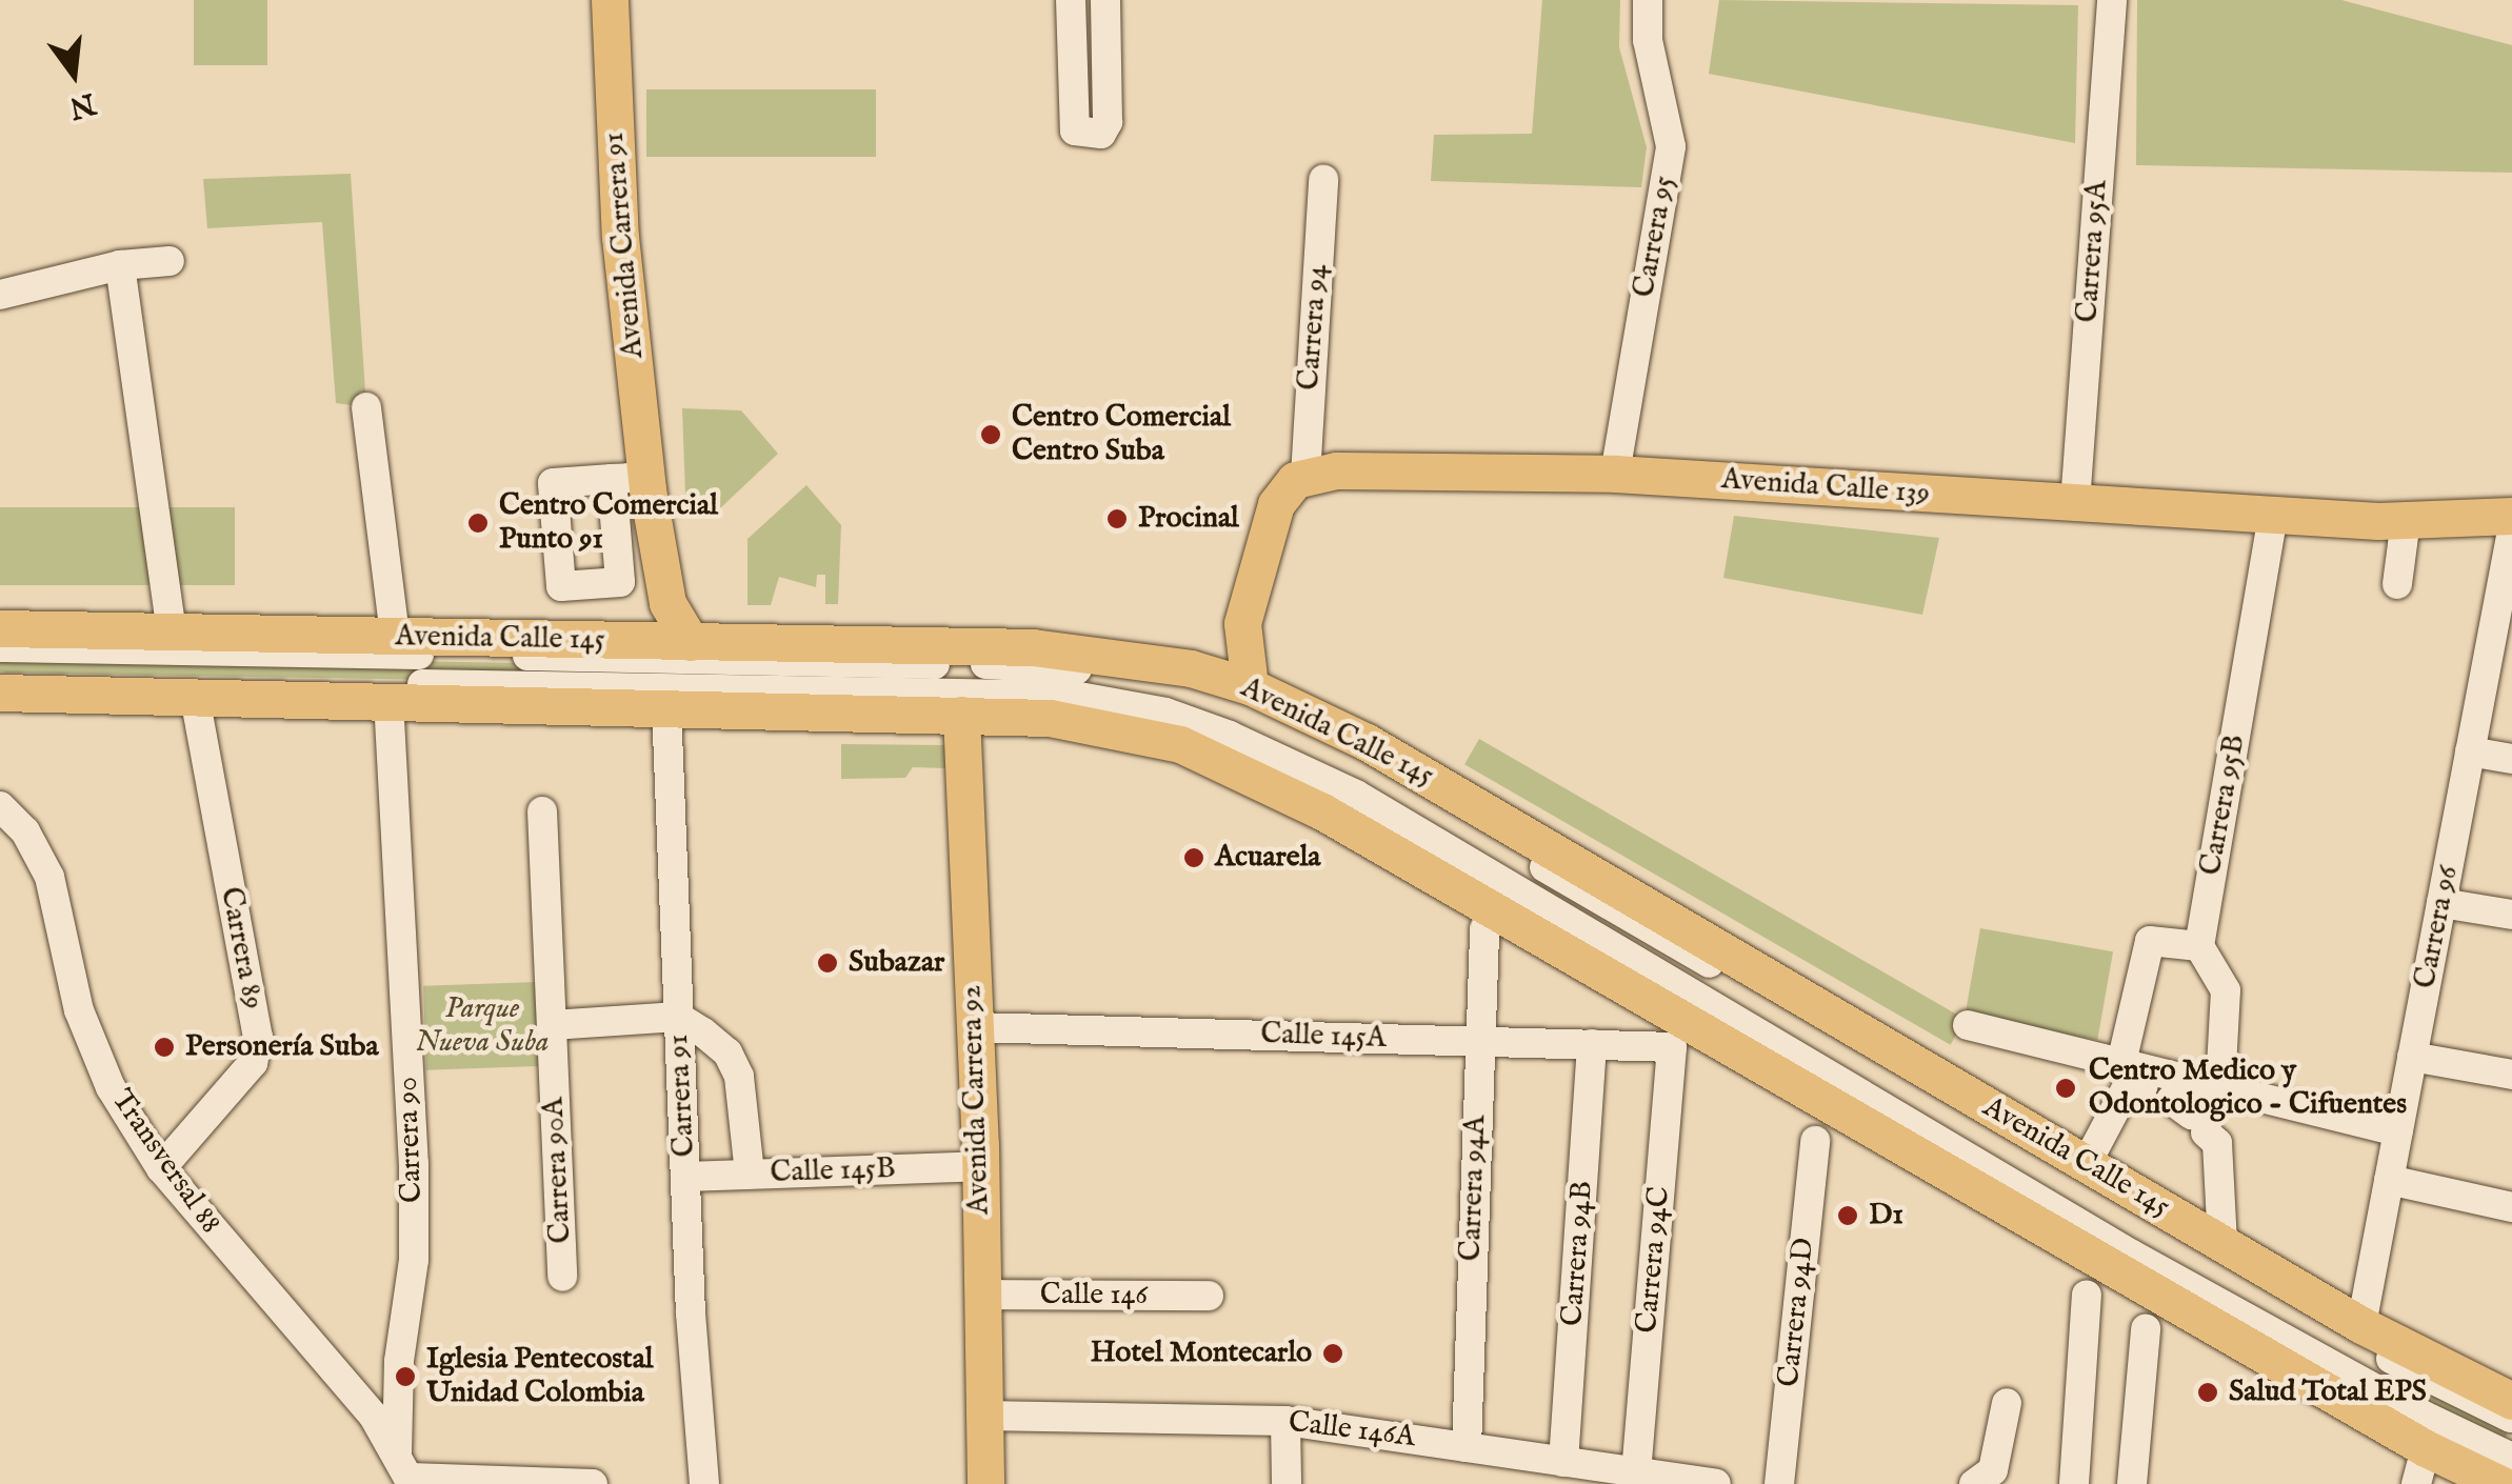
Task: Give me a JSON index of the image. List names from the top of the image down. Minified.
{"streets":{"main road":["Avenida Carrera 91","Avenida Calle 139","Avenida Calle 145","Avenida Carrera 92"],"street":["Carrera 95","Carrera 95A","Carrera 94","Carrera 95B","Carrera 96","Carrera 89","Calle 145A","Carrera 91","Carrera 90","Transversal 88","Carrera 90A","Calle 145B","Carrera 94A","Carrera 94B","Carrera 94C","Calle 146","Carrera 94D","Calle 146A"]},"crossings":[["Carrera 95","Avenida Calle 139"],["Avenida Carrera 91","Avenida Calle 145"],["Carrera 95A","Avenida Calle 139"],["Carrera 94","Avenida Calle 139"],["Avenida Calle 139","Carrera 95B"],["Avenida Calle 145","Carrera 96"],["Carrera 89","Transversal 88"],["Calle 145A","Avenida Carrera 92"],["Calle 145A","Carrera 94A"],["Calle 145A","Carrera 94B"],["Calle 145A","Carrera 94C"],["Carrera 91","Calle 145B"],["Avenida Carrera 92","Calle 145B"],["Avenida Carrera 92","Calle 146"],["Avenida Carrera 92","Calle 146A"],["Carrera 90","Transversal 88"],["Carrera 94A","Calle 146A"],["Carrera 94B","Calle 146A"],["Carrera 94C","Calle 146A"]],"parks":["Parque Nueva Suba"],"places":["Centro Comercial Centro Suba","Procinal","Centro Comercial Punto 91","Acuarela","Subazar","Personería Suba","Centro Medico y Odontologico - Cifuentes","D1","Hotel Montecarlo","Iglesia Pentecostal Unidad Colombia","Salud Total EPS"],"north":"bottom"}
